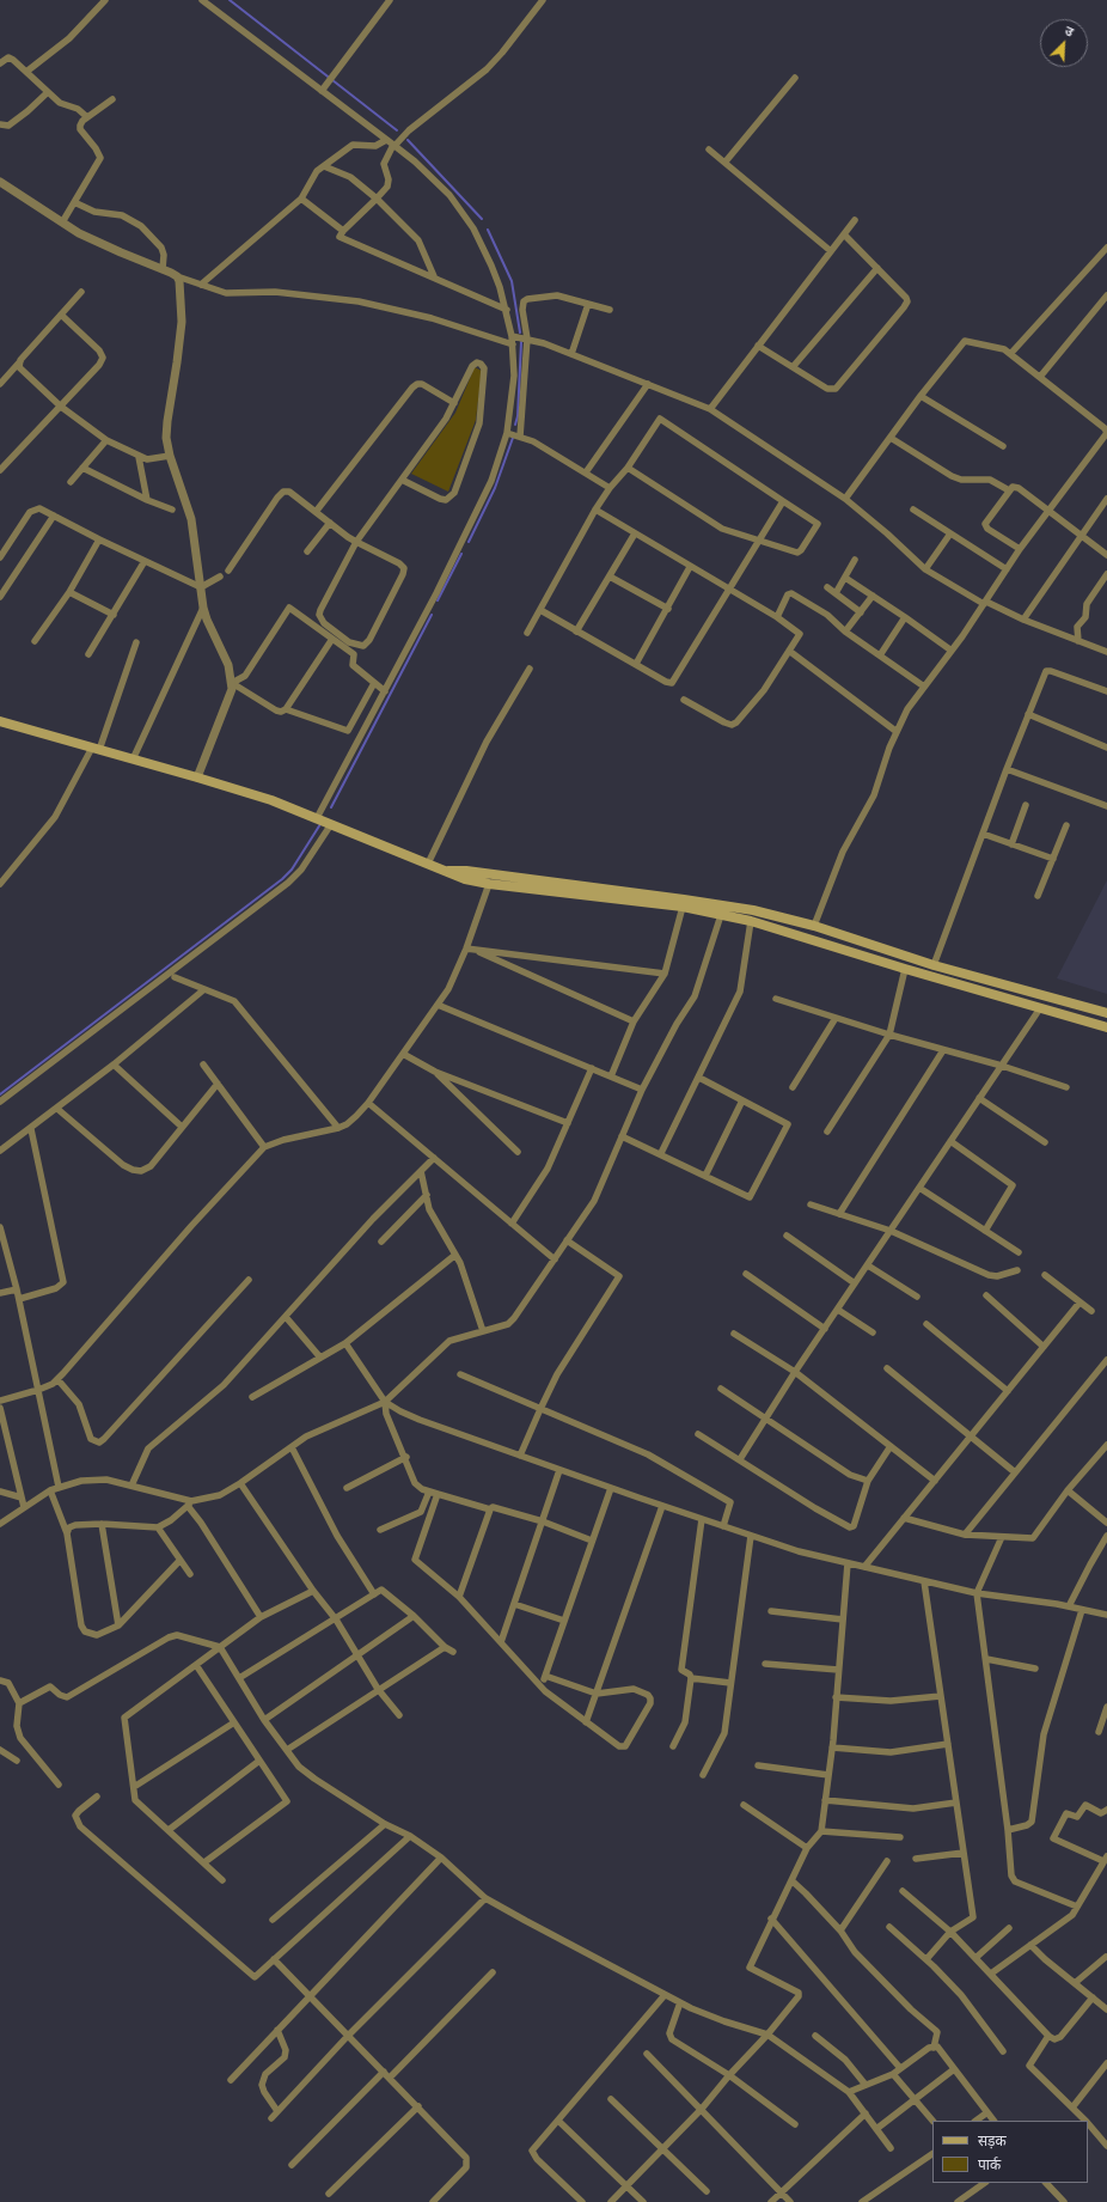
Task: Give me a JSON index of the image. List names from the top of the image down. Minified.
{"legend":["सड़क","पार्क"],"north":"top right"}
